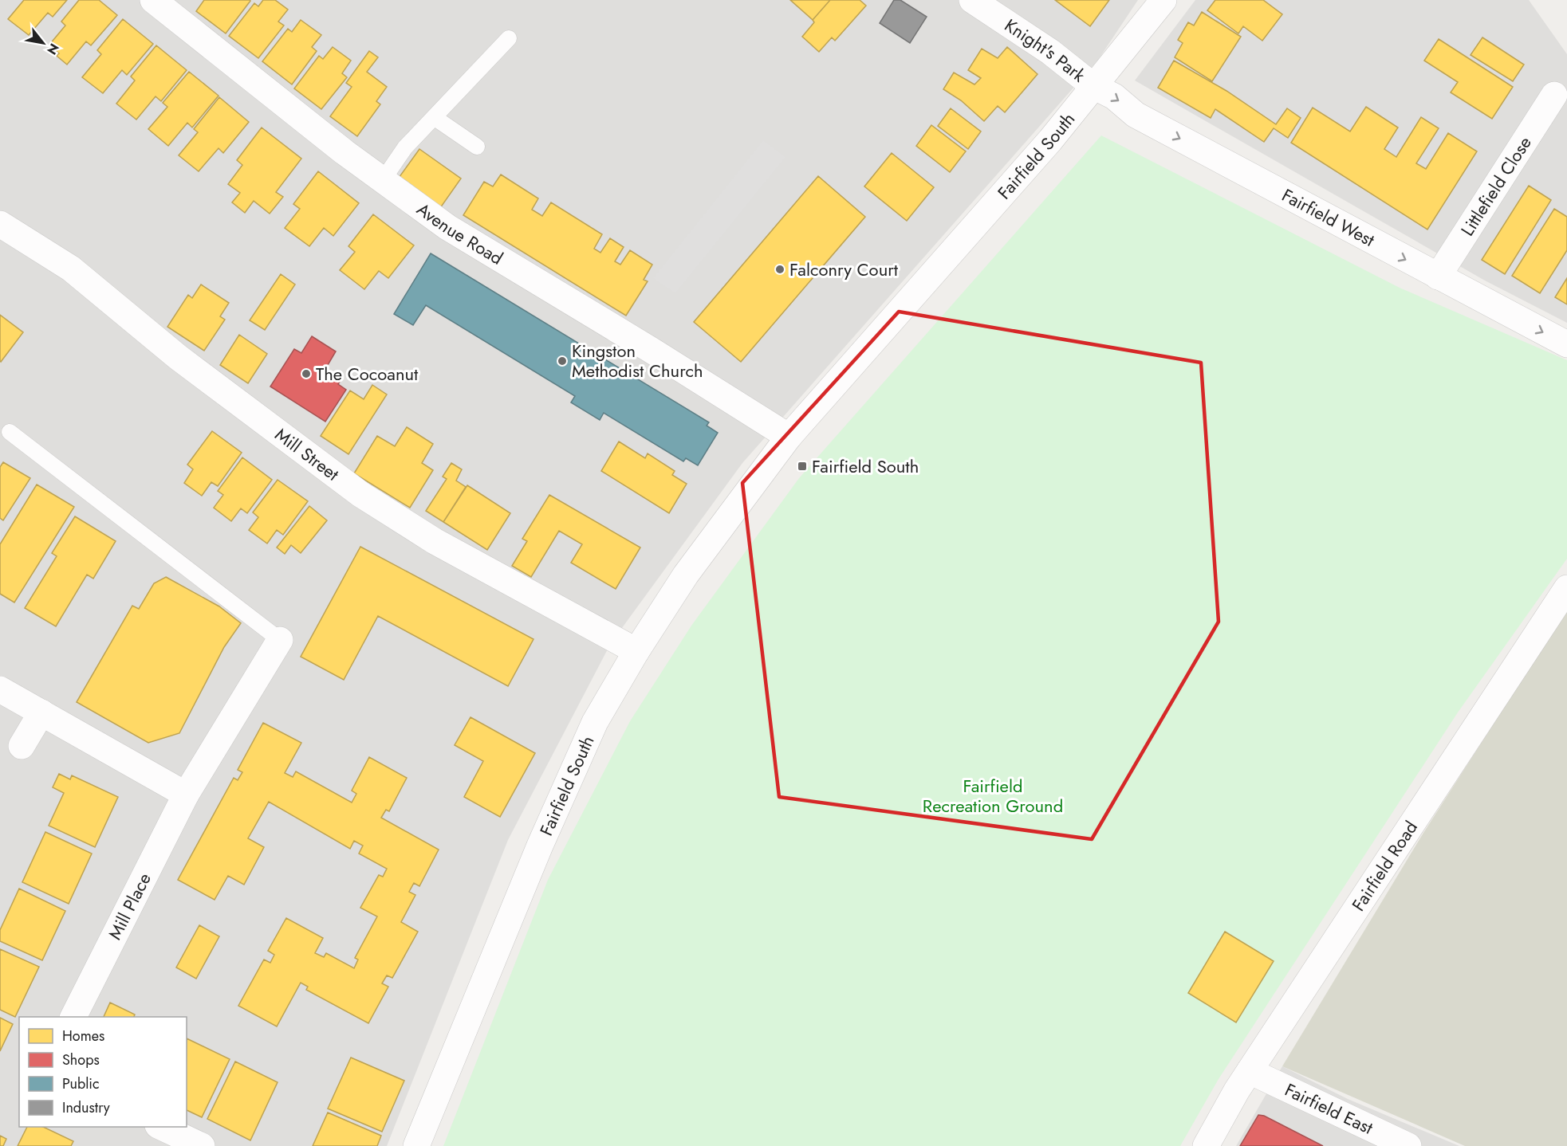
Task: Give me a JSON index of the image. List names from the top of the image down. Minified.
{"streets":{"street":["Knight's Park","Fairfield South","Littlefield Close","Fairfield West","Avenue Road","Mill Street","Fairfield Road","Mill Place","Fairfield East"]},"crossings":[["Knight's Park","Fairfield South"],["Knight's Park","Fairfield West"],["Fairfield South","Fairfield West"],["Fairfield South","Avenue Road"],["Fairfield South","Mill Street"],["Littlefield Close","Fairfield West"],["Fairfield Road","Fairfield East"]],"one_way":["Fairfield West"],"parks":["Fairfield Recreation Ground"],"places":{"other":["Falconry Court","Kingston Methodist Church","The Cocoanut"],"transit":["Fairfield South"]},"legend":["Homes","Shops","Public","Industry"],"north":"bottom right"}
